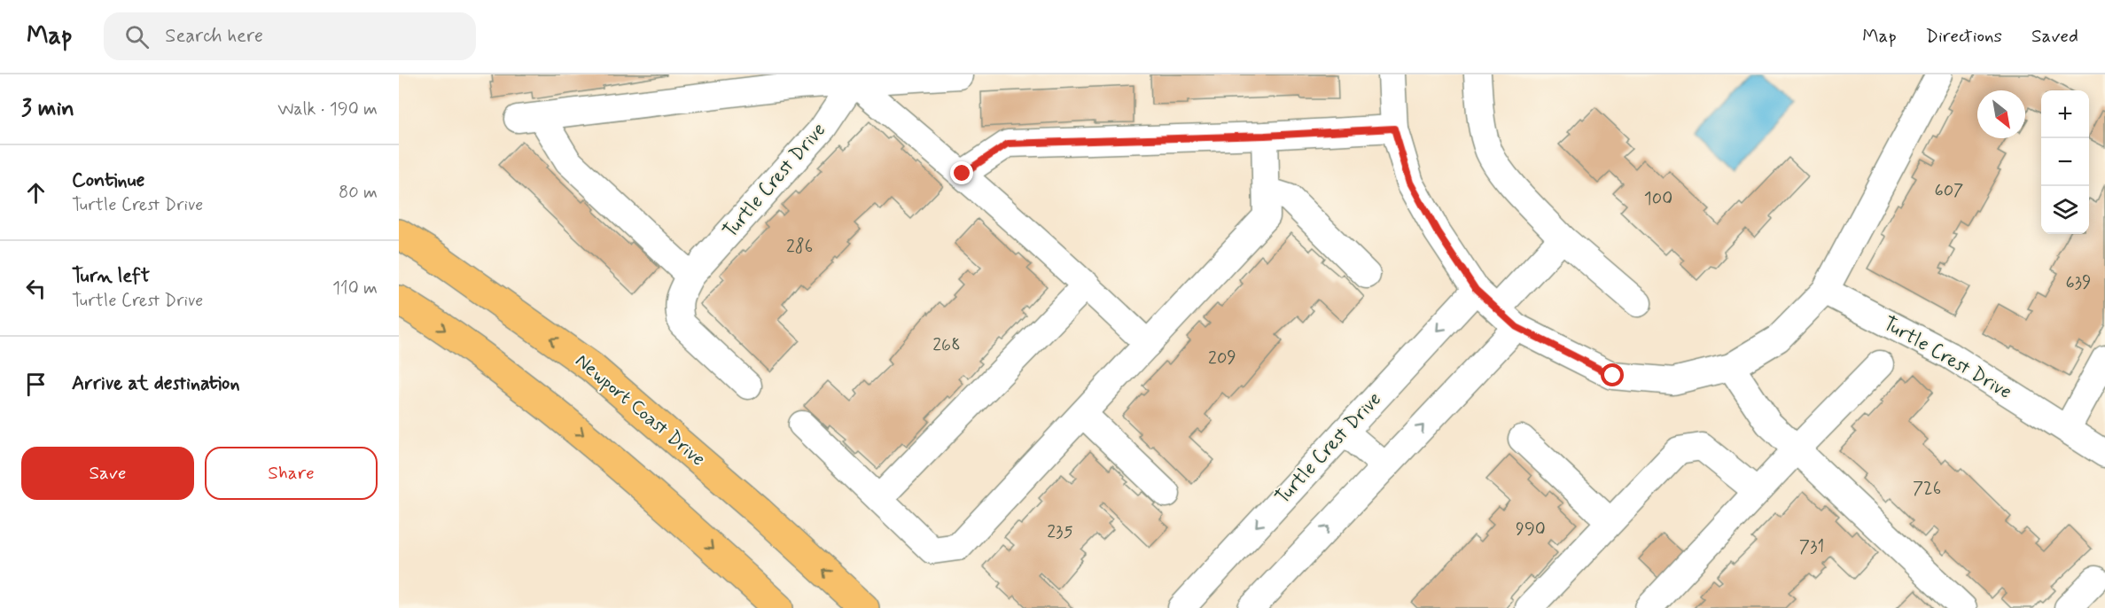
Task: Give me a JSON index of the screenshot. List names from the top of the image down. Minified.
{"streets":{"main road":["Newport Coast Drive"],"street":["Turtle Crest Drive"]},"house_numbers":["607","100","286","639","268","209","726","990","235","731"],"north":"bottom right","page":{"header":"Map","search":"Search here","nav":["Map","Directions","Saved"],"heading":["3 min","Walk · 190 m"],"map_buttons":["+","−"],"list":[["Continue","Turtle Crest Drive","80 m"],["Turn left","Turtle Crest Drive","110 m"],"Arrive at destination"],"buttons":["Save","Share"]}}
